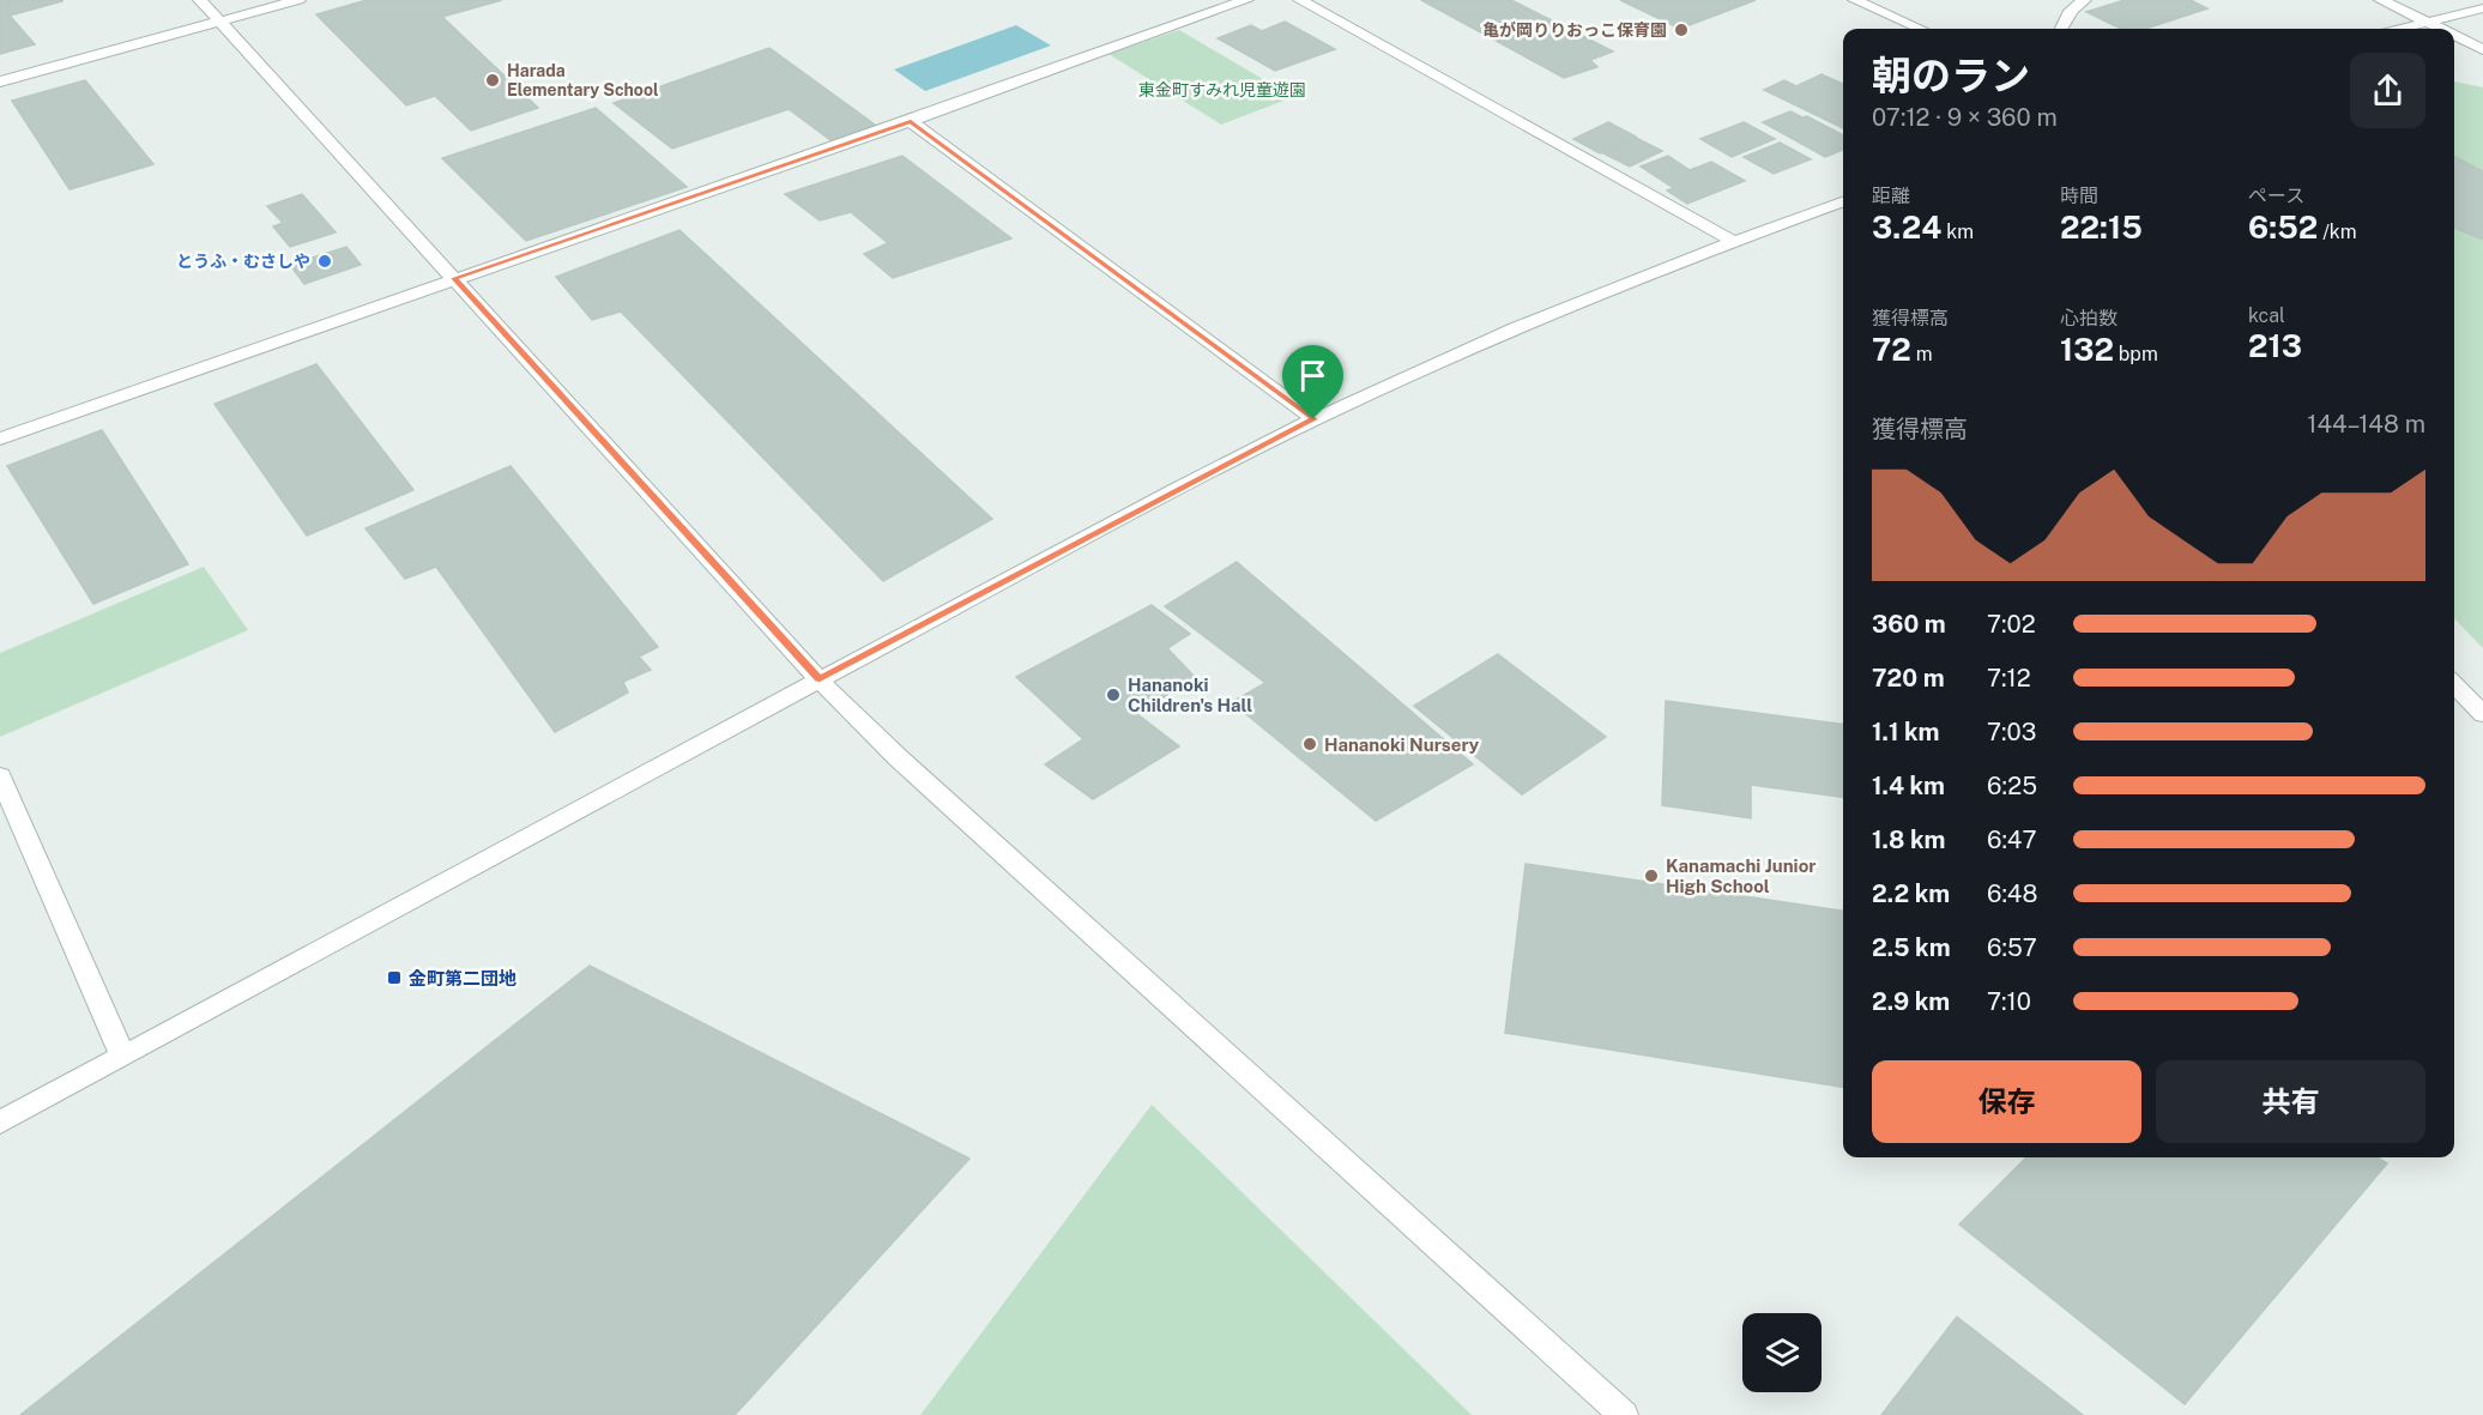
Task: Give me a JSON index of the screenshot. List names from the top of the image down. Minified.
{"parks":["東金町すみれ児童遊園"],"places":{"other":["亀が岡りりおっこ保育園","Harada Elementary School","とうふ・むさしや","Hananoki Children's Hall","Hananoki Nursery","Kanamachi Junior High School"],"transit":["金町第二団地"]},"page":{"heading":["朝のラン","07:12 · 9 × 360 m"],"stats":[["距離","3.24 km"],["時間","22:15"],["ペース","6:52 /km"],["獲得標高","72 m"],["心拍数","132 bpm"],["kcal","213"]],"chart":["獲得標高","144–148 m"],"list":[{"name":"360 m","note":"7:02"},{"name":"720 m","note":"7:12"},{"name":"1.1 km","note":"7:03"},{"name":"1.4 km","note":"6:25"},{"name":"1.8 km","note":"6:47"},{"name":"2.2 km","note":"6:48"},{"name":"2.5 km","note":"6:57"},{"name":"2.9 km","note":"7:10"}],"buttons":["保存","共有"]}}
